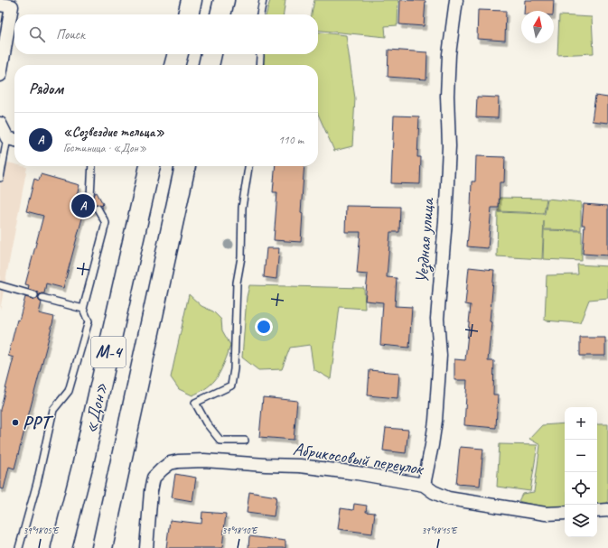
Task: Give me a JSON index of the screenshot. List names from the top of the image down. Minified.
{"streets":{"highway":["М-4","«Дон»"],"street":["Уездная улица","Абрикосовый переулок"]},"crossings":[["Уездная улица","Абрикосовый переулок"]],"places":["РРТ"],"north":"top","page":{"search":"Поиск","heading":"Рядом","list":[{"mark":"A","name":"«Созвездие тельца»","note":"Гостиница · «Дон»","value":"110 m"}],"pins":"A","map_buttons":["+","−"]},"coordinates":["39°18'05\"E","39°18'10\"E","39°18'15\"E"]}
